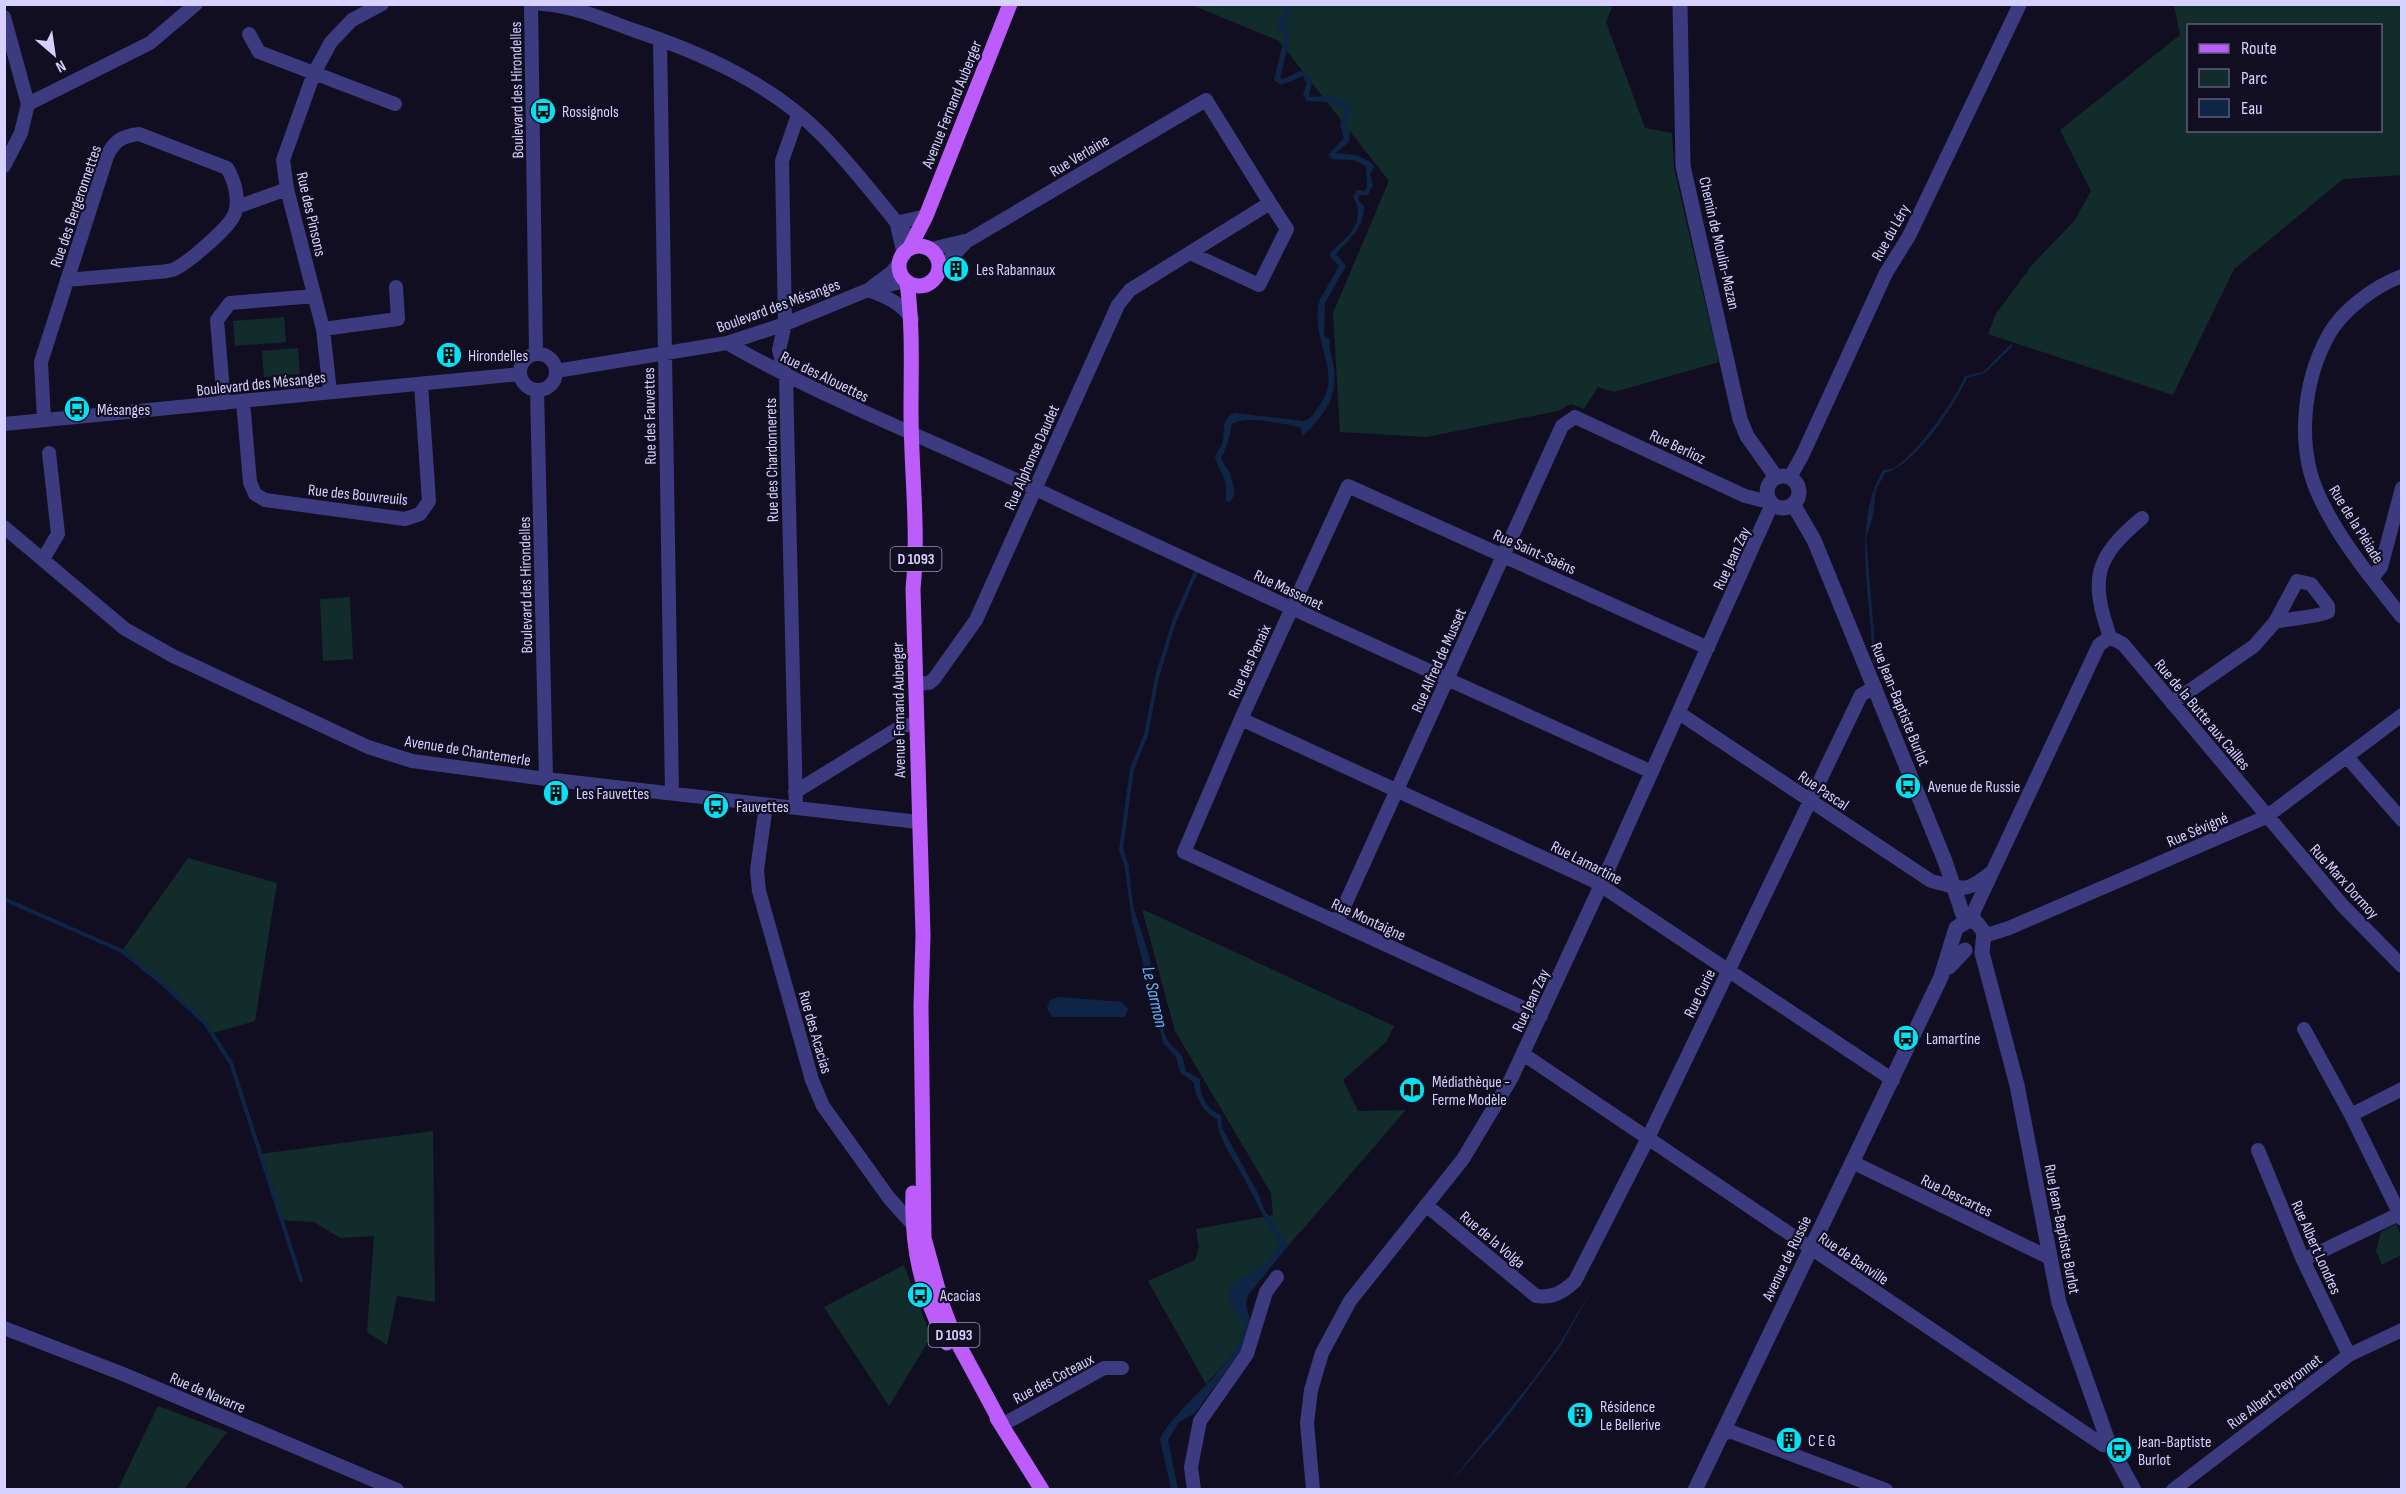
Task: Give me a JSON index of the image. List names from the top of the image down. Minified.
{"streets":{"main road":["Avenue Fernand Auberger","D 1093"],"street":["Boulevard des Hirondelles","Rue Verlaine","Rue des Bergeronnettes","Rue des Pinsons","Rue du Léry","Chemin de Moulin-Mazan","Boulevard des Mésanges","Rue des Alouettes","Rue des Fauvettes","Rue Berlioz","Rue Alphonse Daudet","Rue des Chardonnerets","Rue des Bouvreuils","Rue de la Pléiade","Rue Saint-Saëns","Rue Jean Zay","Rue Massenet","Rue Alfred de Musset","Rue des Penaix","Rue Jean-Baptiste Burlot","Rue de la Butte aux Cailles","Avenue de Chantemerle","Rue Pascal","Rue Sévigné","Rue Lamartine","Rue Marx Dormoy","Rue Montaigne","Rue Curie","Rue des Acacias","Rue Descartes","Rue de la Volga","Rue Albert Londres","Avenue de Russie","Rue de Banville","Rue des Coteaux","Rue Albert Peyronnet","Rue de Navarre"]},"crossings":[["Boulevard des Hirondelles","Boulevard des Mésanges"],["Boulevard des Hirondelles","Avenue de Chantemerle"],["Avenue Fernand Auberger","Rue Verlaine"],["Avenue Fernand Auberger","Boulevard des Mésanges"],["Avenue Fernand Auberger","Rue des Alouettes"],["Avenue Fernand Auberger","Rue Alphonse Daudet"],["Avenue Fernand Auberger","Rue Massenet"],["Avenue Fernand Auberger","Avenue de Chantemerle"],["Avenue Fernand Auberger","Rue des Acacias"],["Avenue Fernand Auberger","Rue des Coteaux"],["Rue Verlaine","Boulevard des Mésanges"],["Rue Verlaine","Rue Alphonse Daudet"],["Rue des Bergeronnettes","Boulevard des Mésanges"],["Rue des Pinsons","Boulevard des Mésanges"],["Rue du Léry","Chemin de Moulin-Mazan"],["Rue du Léry","Rue Berlioz"],["Rue du Léry","Rue Jean Zay"],["Rue du Léry","Rue Jean-Baptiste Burlot"],["Chemin de Moulin-Mazan","Rue Berlioz"],["Chemin de Moulin-Mazan","Rue Jean Zay"],["Chemin de Moulin-Mazan","Rue Jean-Baptiste Burlot"],["Boulevard des Mésanges","Rue des Alouettes"],["Boulevard des Mésanges","Rue des Fauvettes"],["Boulevard des Mésanges","Rue des Chardonnerets"],["Boulevard des Mésanges","Rue des Bouvreuils"],["Rue des Alouettes","Rue des Chardonnerets"],["Rue des Alouettes","Rue Massenet"],["Rue des Fauvettes","Avenue de Chantemerle"],["Rue Berlioz","Rue Jean Zay"],["Rue Berlioz","Rue Alfred de Musset"],["Rue Berlioz","Rue Jean-Baptiste Burlot"],["Rue Alphonse Daudet","Rue Massenet"],["Rue des Chardonnerets","Avenue de Chantemerle"],["Rue Saint-Saëns","Rue Jean Zay"],["Rue Saint-Saëns","Rue Alfred de Musset"],["Rue Saint-Saëns","Rue des Penaix"],["Rue Jean Zay","Rue Massenet"],["Rue Jean Zay","Rue Jean-Baptiste Burlot"],["Rue Jean Zay","Rue Pascal"],["Rue Jean Zay","Rue Lamartine"],["Rue Jean Zay","Rue Montaigne"],["Rue Jean Zay","Rue de la Volga"],["Rue Jean Zay","Rue de Banville"],["Rue Massenet","Rue Alfred de Musset"],["Rue Massenet","Rue des Penaix"],["Rue Alfred de Musset","Rue Lamartine"],["Rue Alfred de Musset","Rue Montaigne"],["Rue des Penaix","Rue Lamartine"],["Rue des Penaix","Rue Montaigne"],["Rue Jean-Baptiste Burlot","Rue Pascal"],["Rue Jean-Baptiste Burlot","Rue Sévigné"],["Rue Jean-Baptiste Burlot","Rue Curie"],["Rue Jean-Baptiste Burlot","Rue Descartes"],["Rue Jean-Baptiste Burlot","Avenue de Russie"],["Rue Jean-Baptiste Burlot","Rue de Banville"],["Rue de la Butte aux Cailles","Rue Sévigné"],["Rue de la Butte aux Cailles","Rue Marx Dormoy"],["Avenue de Chantemerle","Rue des Acacias"],["Rue Pascal","Rue Curie"],["Rue Sévigné","Rue Marx Dormoy"],["Rue Sévigné","Avenue de Russie"],["Rue Lamartine","Rue Curie"],["Rue Lamartine","Avenue de Russie"],["Rue Curie","Rue de la Volga"],["Rue Curie","Rue de Banville"],["Rue Descartes","Avenue de Russie"],["Rue Albert Londres","Rue Albert Peyronnet"],["Avenue de Russie","Rue de Banville"]],"water":["Le Sarmon"],"places":{"bus stop":["Rossignols","Mésanges","Avenue de Russie","Fauvettes","Lamartine","Acacias","Jean-Baptiste Burlot"],"building":["Les Rabannaux","Hirondelles","Les Fauvettes","Résidence Le Bellerive","C E G"],"library":["Médiathèque - Ferme Modèle"]},"legend":["Route","Parc","Eau"],"north":"bottom right"}
